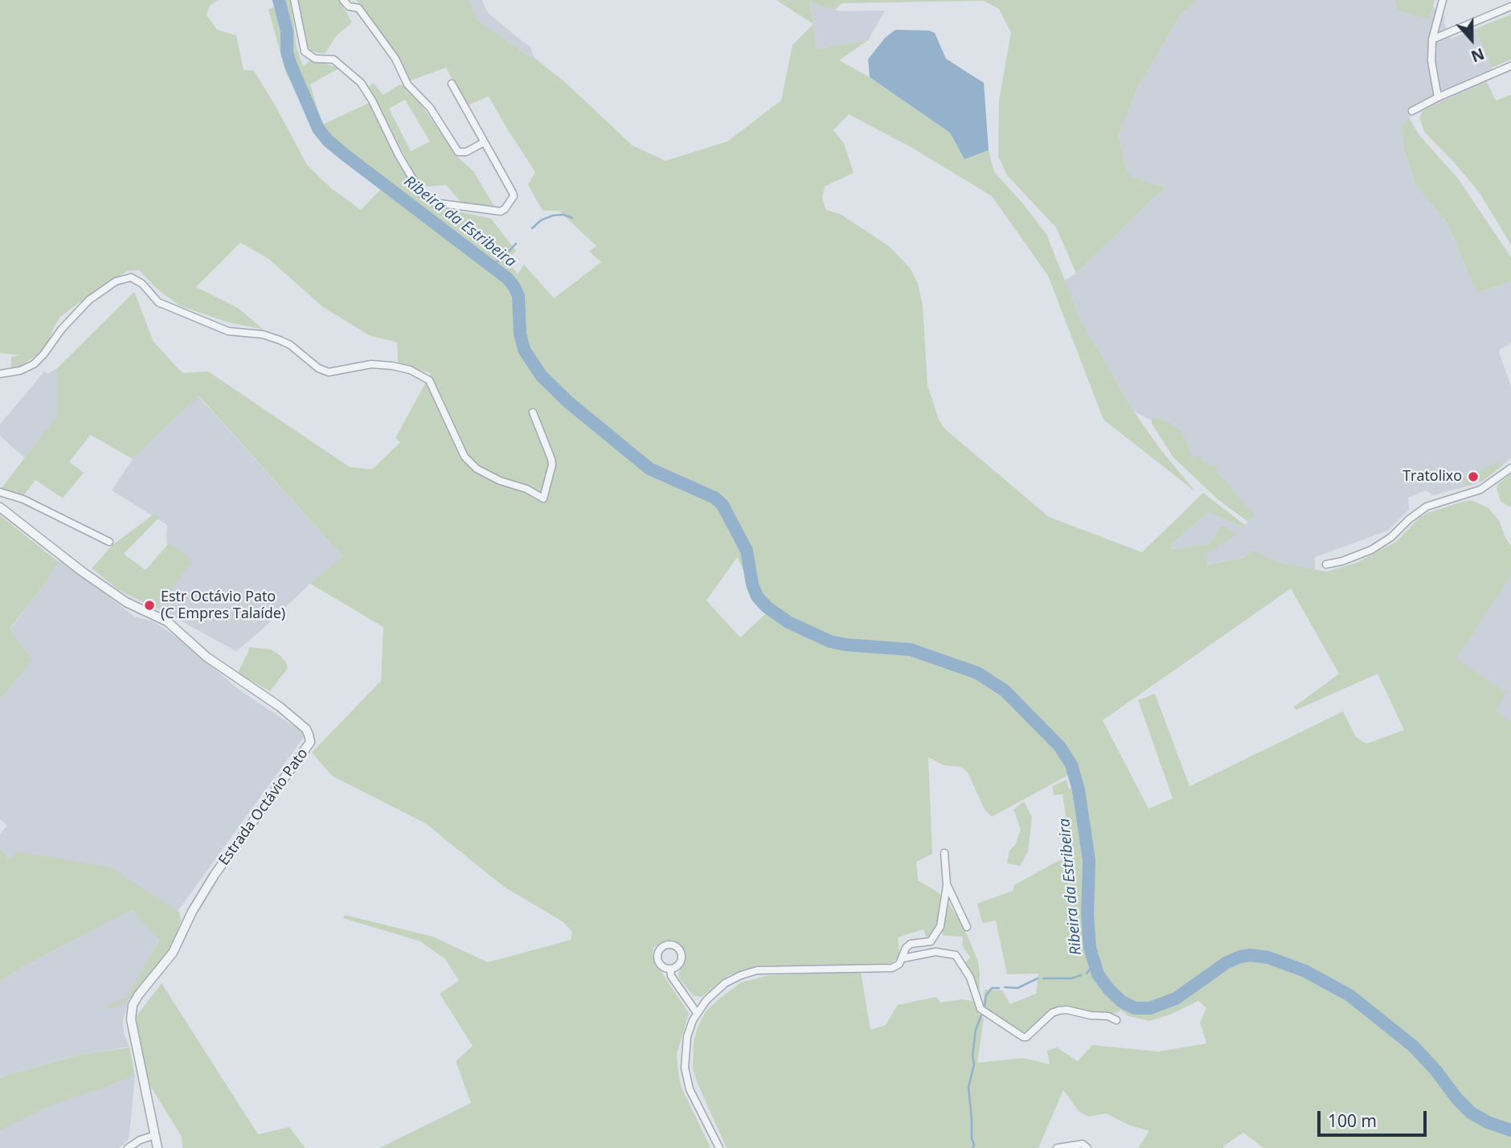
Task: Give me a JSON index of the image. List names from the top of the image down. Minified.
{"streets":{"street":["Estrada Octávio Pato"]},"water":["Ribeira da Estribeira"],"places":["Tratolixo","Estr Octávio Pato (C Empres Talaíde)"],"scale_bar":"100 m","north":"bottom"}
